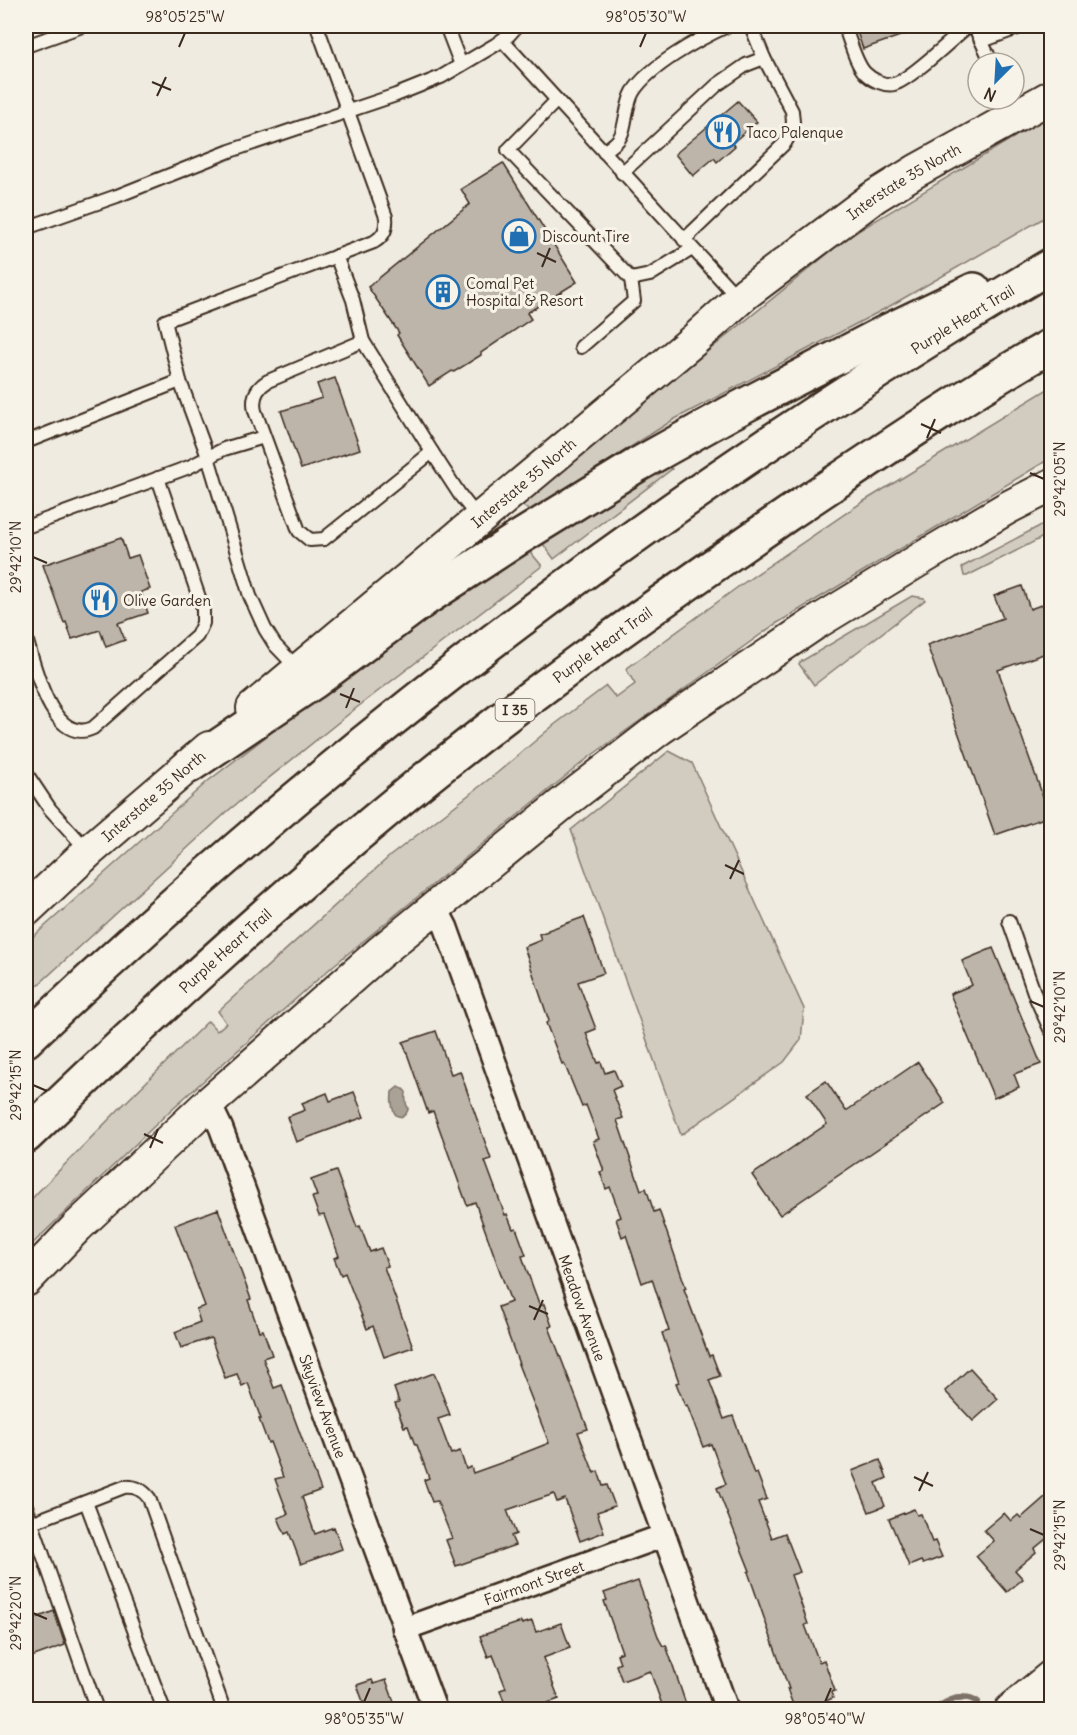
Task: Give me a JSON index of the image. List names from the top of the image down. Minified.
{"streets":{"highway":["Purple Heart Trail","I 35"],"main road":["Interstate 35 North"],"street":["Meadow Avenue","Skyview Avenue","Fairmont Street"]},"crossings":[["Meadow Avenue","Fairmont Street"],["Skyview Avenue","Fairmont Street"]],"places":{"restaurant":["Taco Palenque","Olive Garden"],"shop":["Discount Tire"],"building":["Comal Pet Hospital & Resort"]},"north":"bottom left","coordinates":["98°05'25\"W","98°05'30\"W","29°42'05\"N","29°42'10\"N","29°42'15\"N","29°42'20\"N","98°05'35\"W","98°05'40\"W"]}
